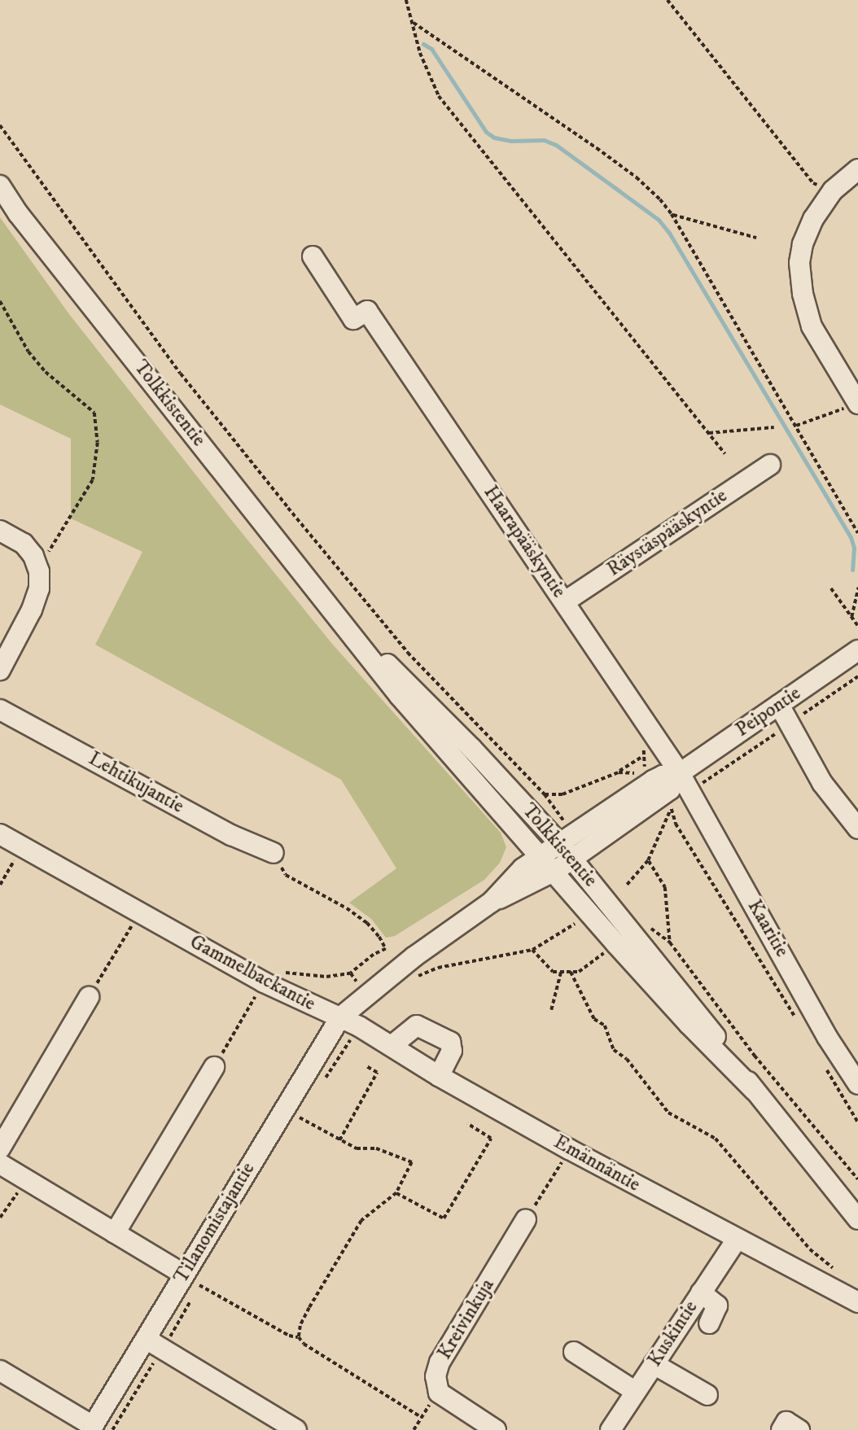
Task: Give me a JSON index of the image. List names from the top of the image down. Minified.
{"streets":{"street":["Tolkkistentie","Räystäspääskyntie","Haarapääskyntie","Peipontie","Lehtikujantie","Kaaritie","Gammelbackantie","Emännäntie","Tilanomistajantie","Kreivinkuja","Kuskintie"]},"crossings":[["Tolkkistentie","Peipontie"],["Tolkkistentie","Gammelbackantie"],["Räystäspääskyntie","Haarapääskyntie"],["Haarapääskyntie","Peipontie"],["Haarapääskyntie","Kaaritie"],["Peipontie","Kaaritie"],["Peipontie","Gammelbackantie"],["Gammelbackantie","Emännäntie"],["Gammelbackantie","Tilanomistajantie"],["Emännäntie","Tilanomistajantie"],["Emännäntie","Kuskintie"]]}
